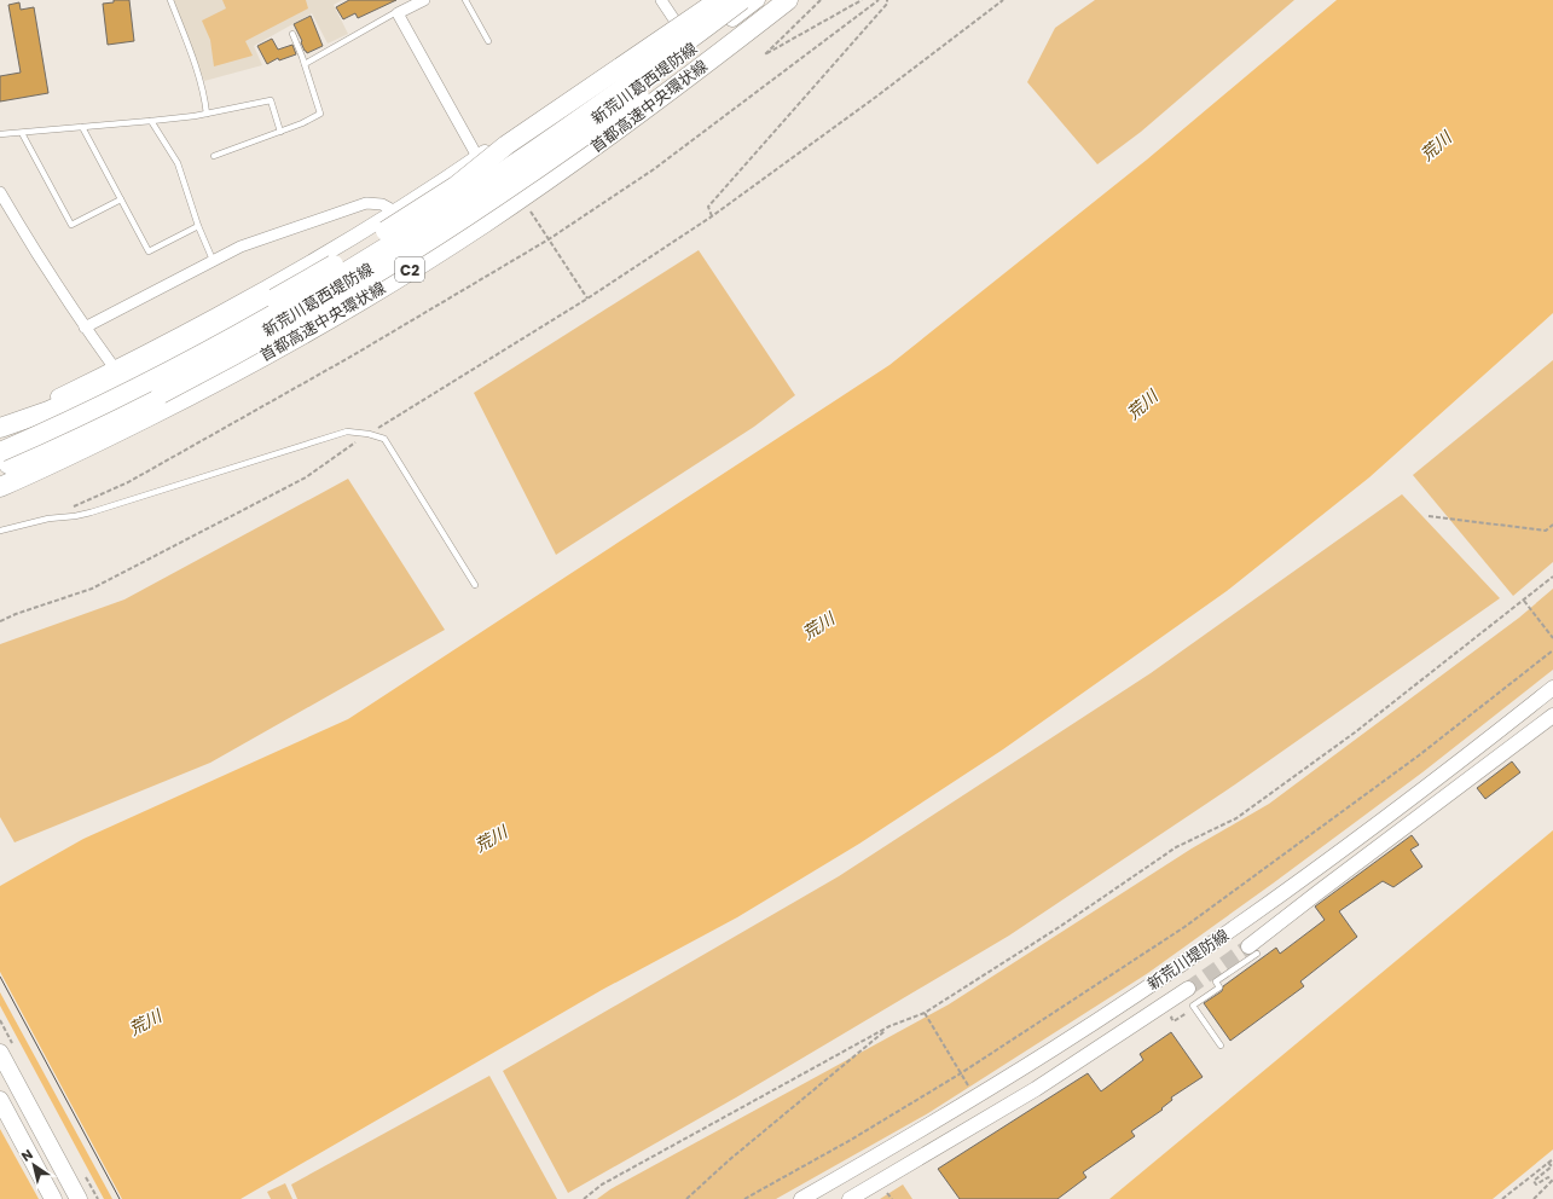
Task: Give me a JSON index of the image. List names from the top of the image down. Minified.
{"streets":{"highway":["首都高速中央環状線","C2"],"main road":["新荒川葛西堤防線","新荒川堤防線"]},"crossings":[["新荒川葛西堤防線","首都高速中央環状線"]],"water":["荒川"],"north":"top left"}
